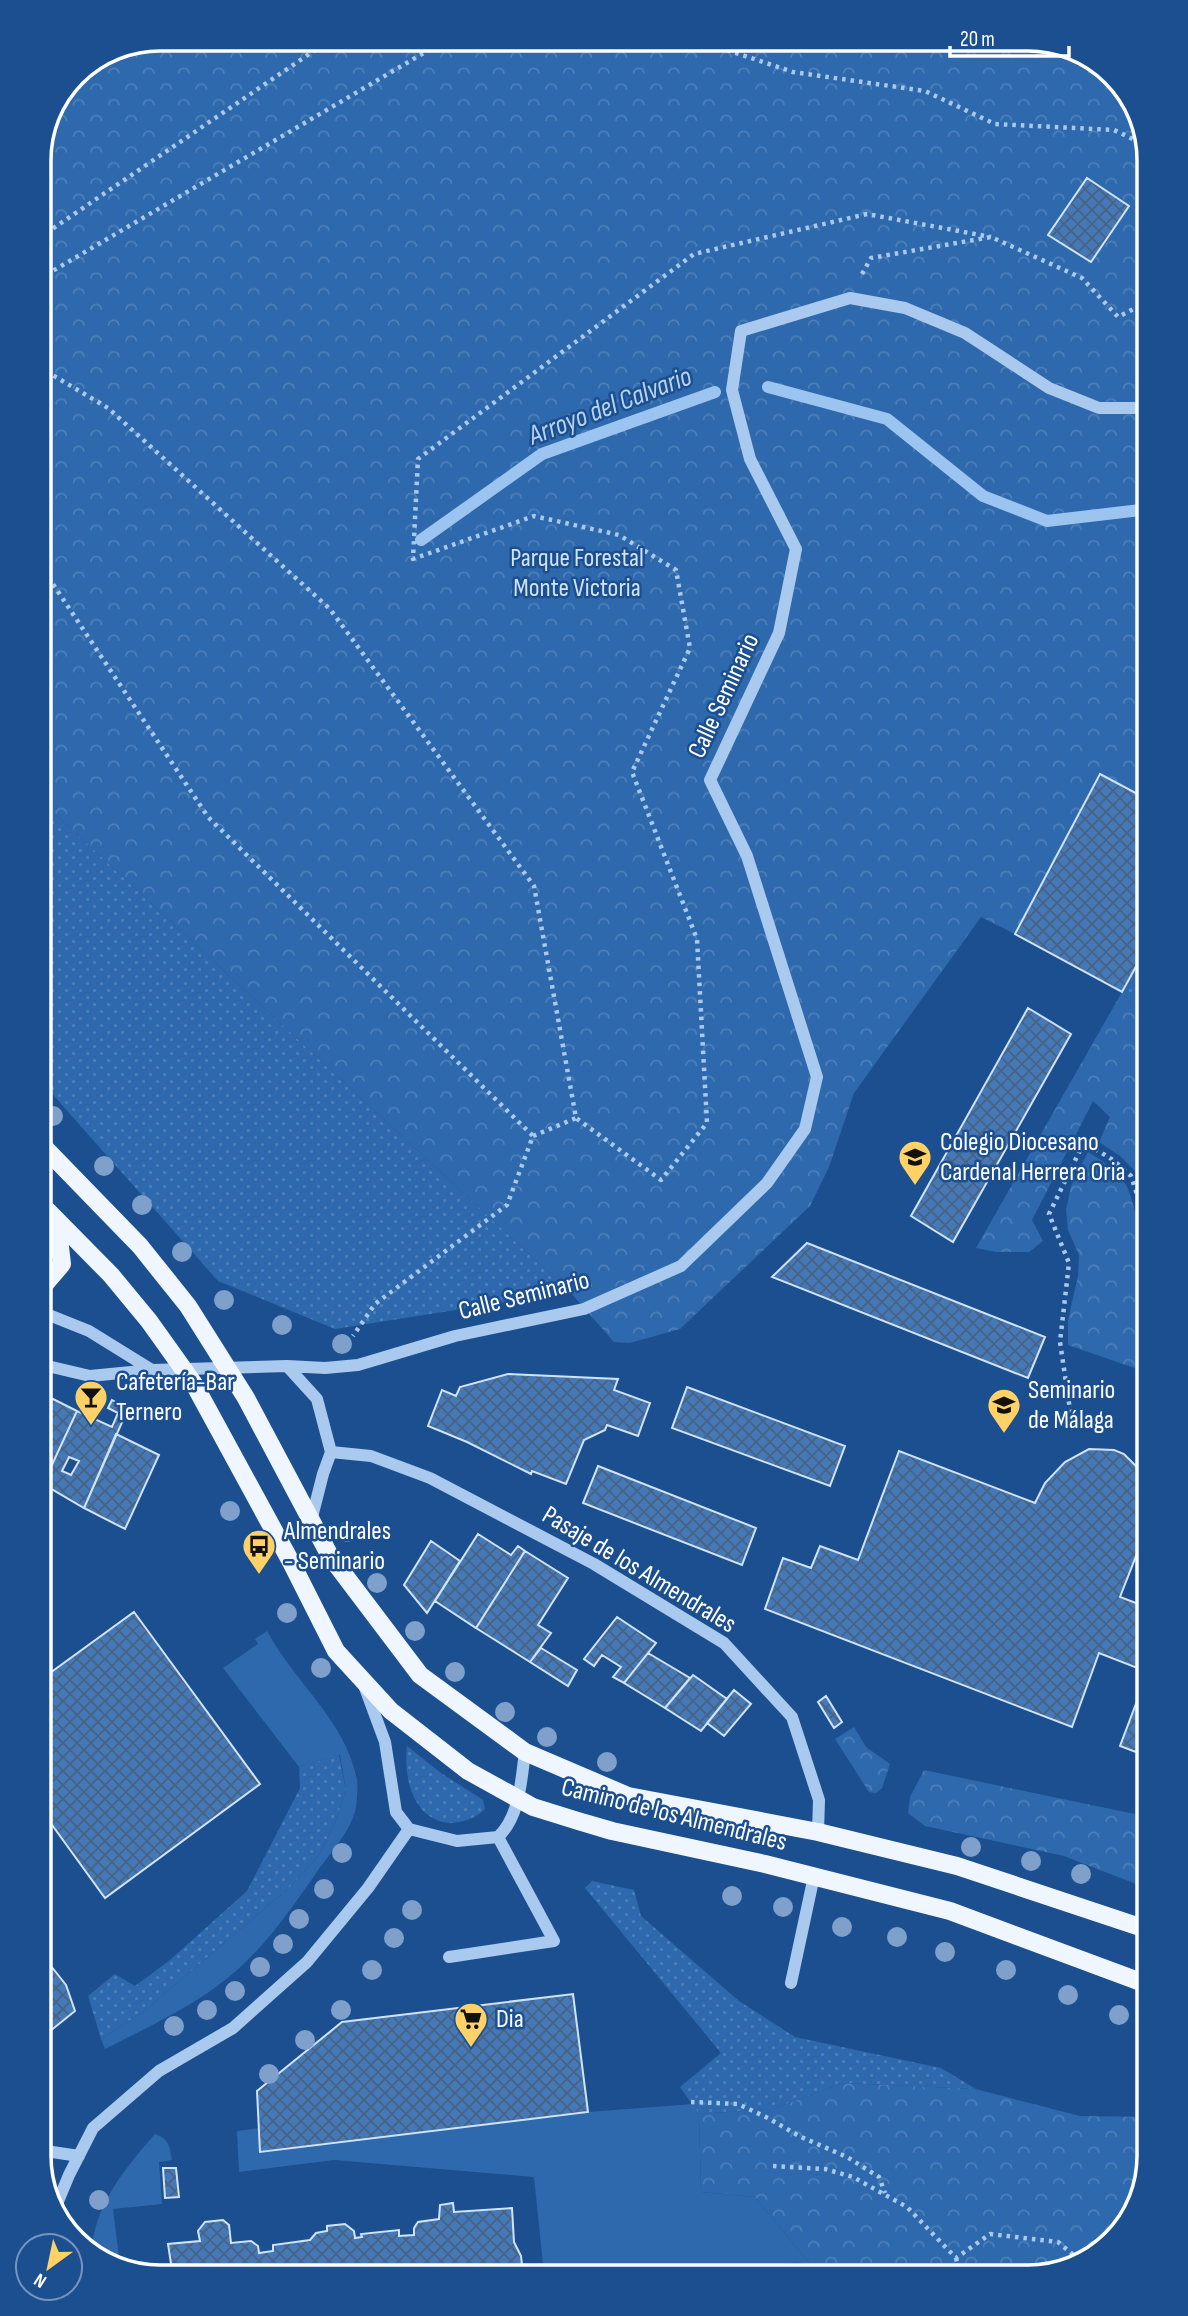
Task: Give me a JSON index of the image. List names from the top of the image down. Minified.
{"streets":{"main road":["Camino de los Almendrales"],"street":["Calle Seminario","Pasaje de los Almendrales"]},"crossings":[["Pasaje de los Almendrales","Camino de los Almendrales"]],"water":["Arroyo del Calvario"],"parks":["Parque Forestal Monte Victoria"],"places":{"school or university":["Colegio Diocesano Cardenal Herrera Oria","Seminario de Málaga"],"bar":["Cafetería-Bar Ternero"],"bus stop":["Almendrales - Seminario"],"supermarket":["Dia"]},"scale_bar":"20 m","north":"bottom left"}
